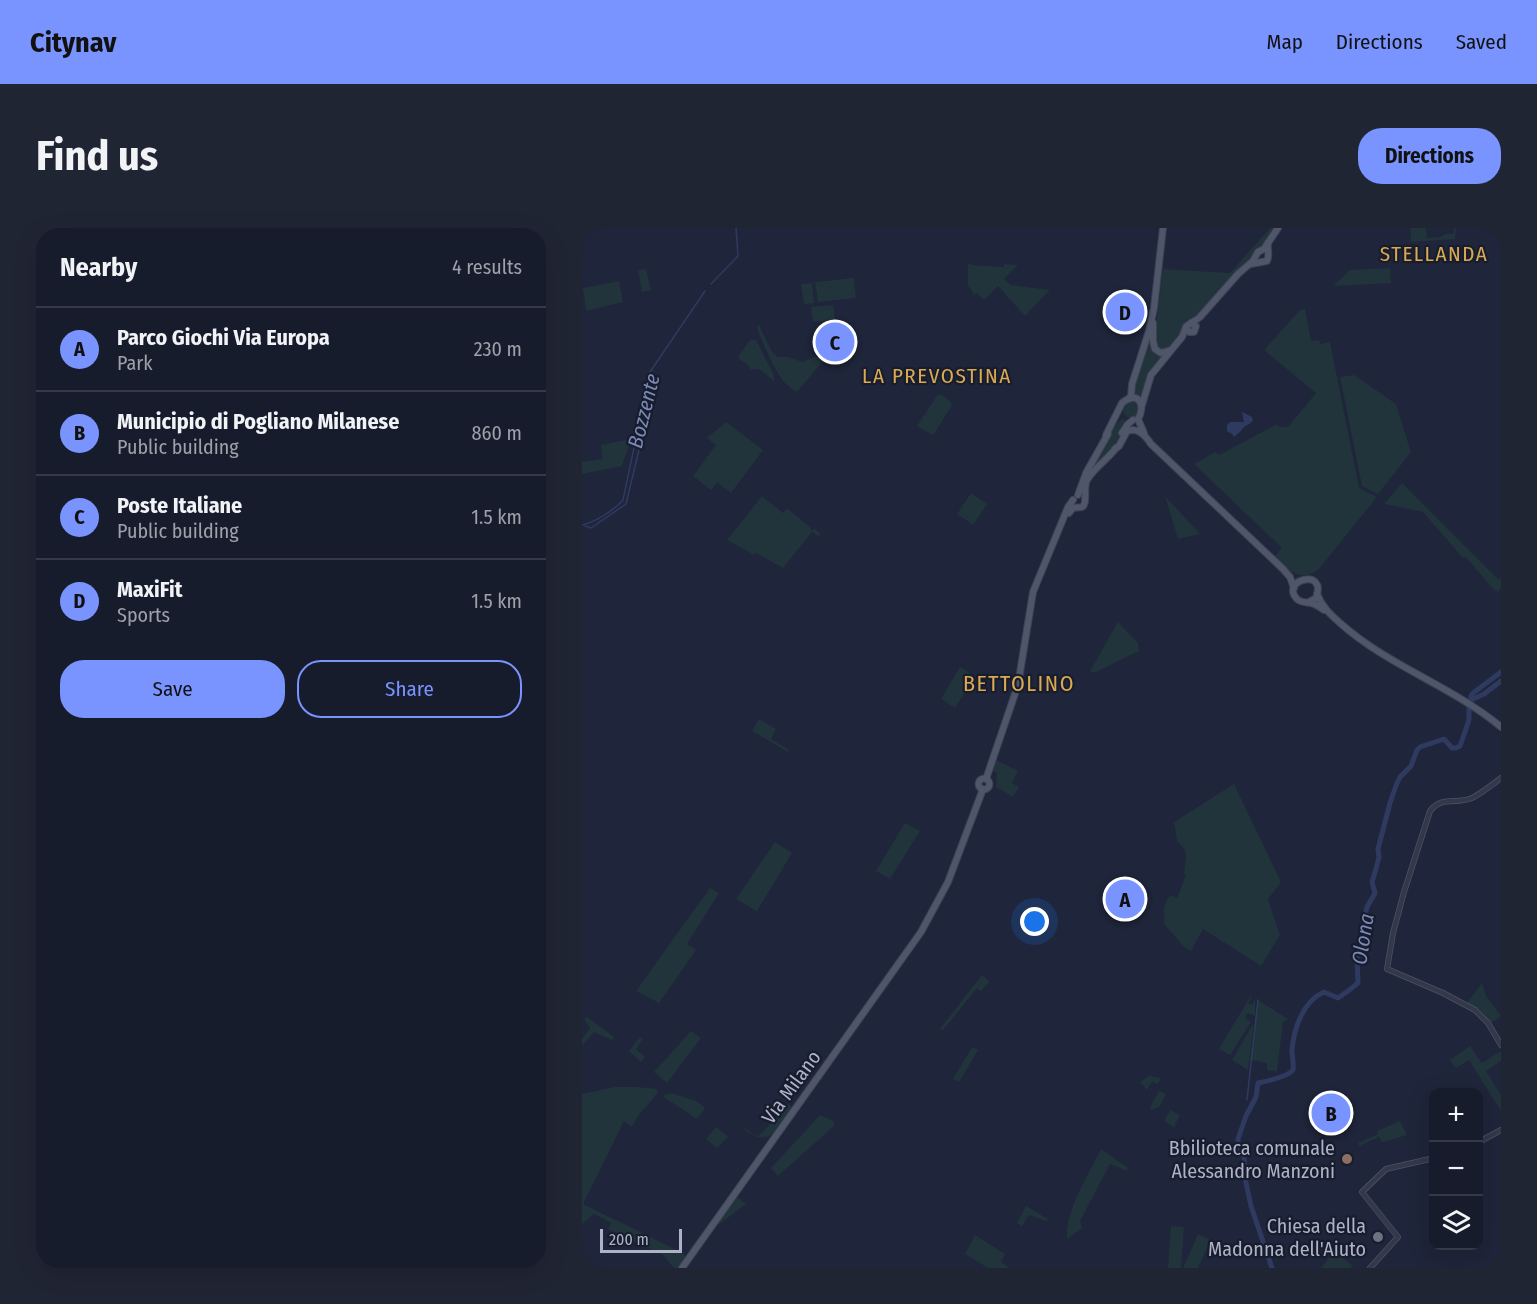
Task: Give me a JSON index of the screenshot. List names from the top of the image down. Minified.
{"streets":{"main road":["Via Milano"]},"districts":["STELLANDA","LA PREVOSTINA","BETTOLINO"],"water":["Bozzente","Olona"],"places":["Bbilioteca comunale Alessandro Manzoni","Chiesa della Madonna dell'Aiuto"],"scale_bar":"200 m","page":{"header":"Citynav","nav":["Map","Directions","Saved"],"buttons":["Directions",["Save","Share"]],"title":"Find us","heading":["Nearby","4 results"],"pins":["D","C","A","B"],"list":[{"mark":"A","name":"Parco Giochi Via Europa","note":"Park","value":"230 m"},{"mark":"B","name":"Municipio di Pogliano Milanese","note":"Public building","value":"860 m"},{"mark":"C","name":"Poste Italiane","note":"Public building","value":"1.5 km"},{"mark":"D","name":"MaxiFit","note":"Sports","value":"1.5 km"}],"map_buttons":["+","−"],"scale":"200 m"}}
